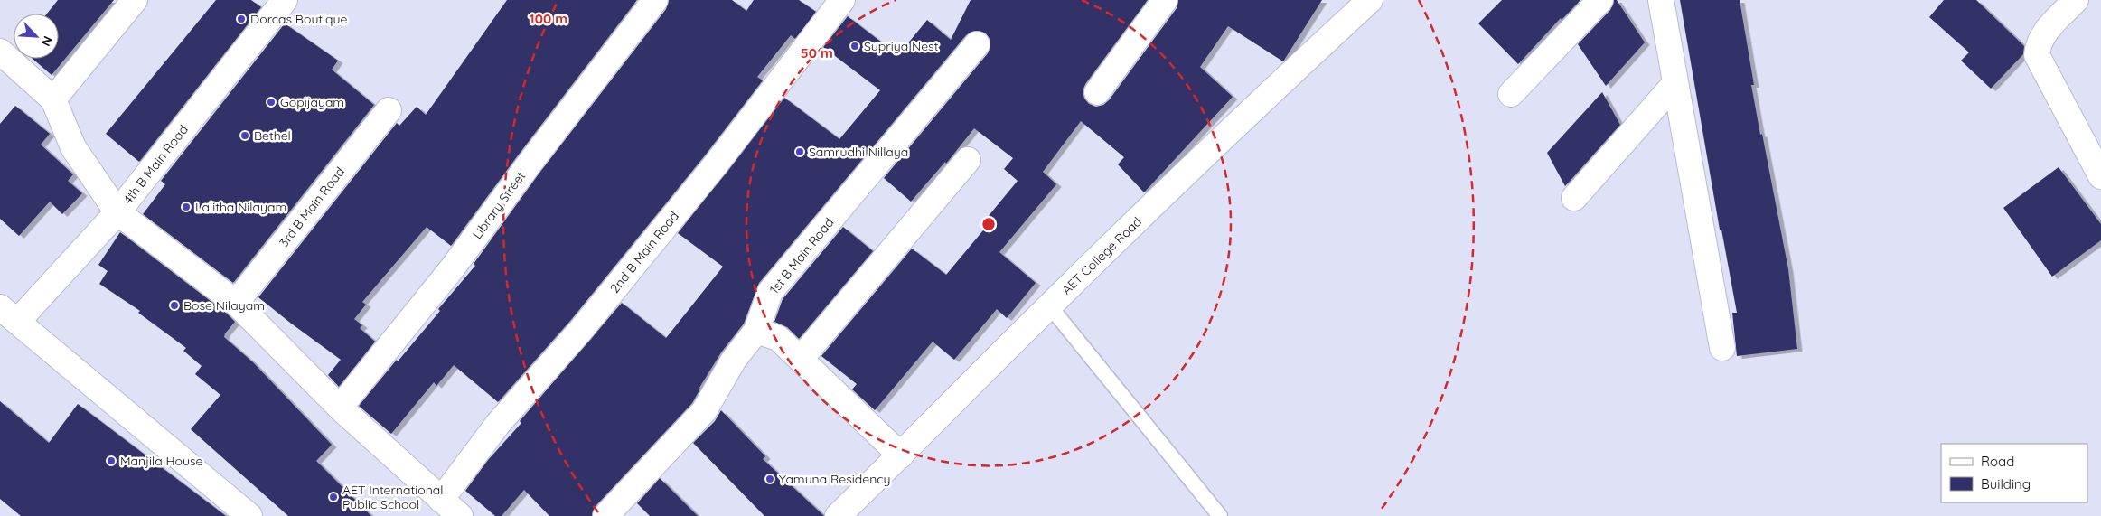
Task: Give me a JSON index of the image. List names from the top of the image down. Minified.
{"streets":{"street":["4th B Main Road","Library Street","3rd B Main Road","2nd B Main Road","1st B Main Road","AET College Road"]},"places":["Dorcas Boutique","Supriya Nest","Gopijayam","Bethel","Samrudhi Nillaya","Lalitha Nilayam","Bose Nilayam","Manjila House","Yamuna Residency","AET International Public School"],"legend":["Road","Building"],"north":"bottom right","rings":["100 m","50 m"]}
